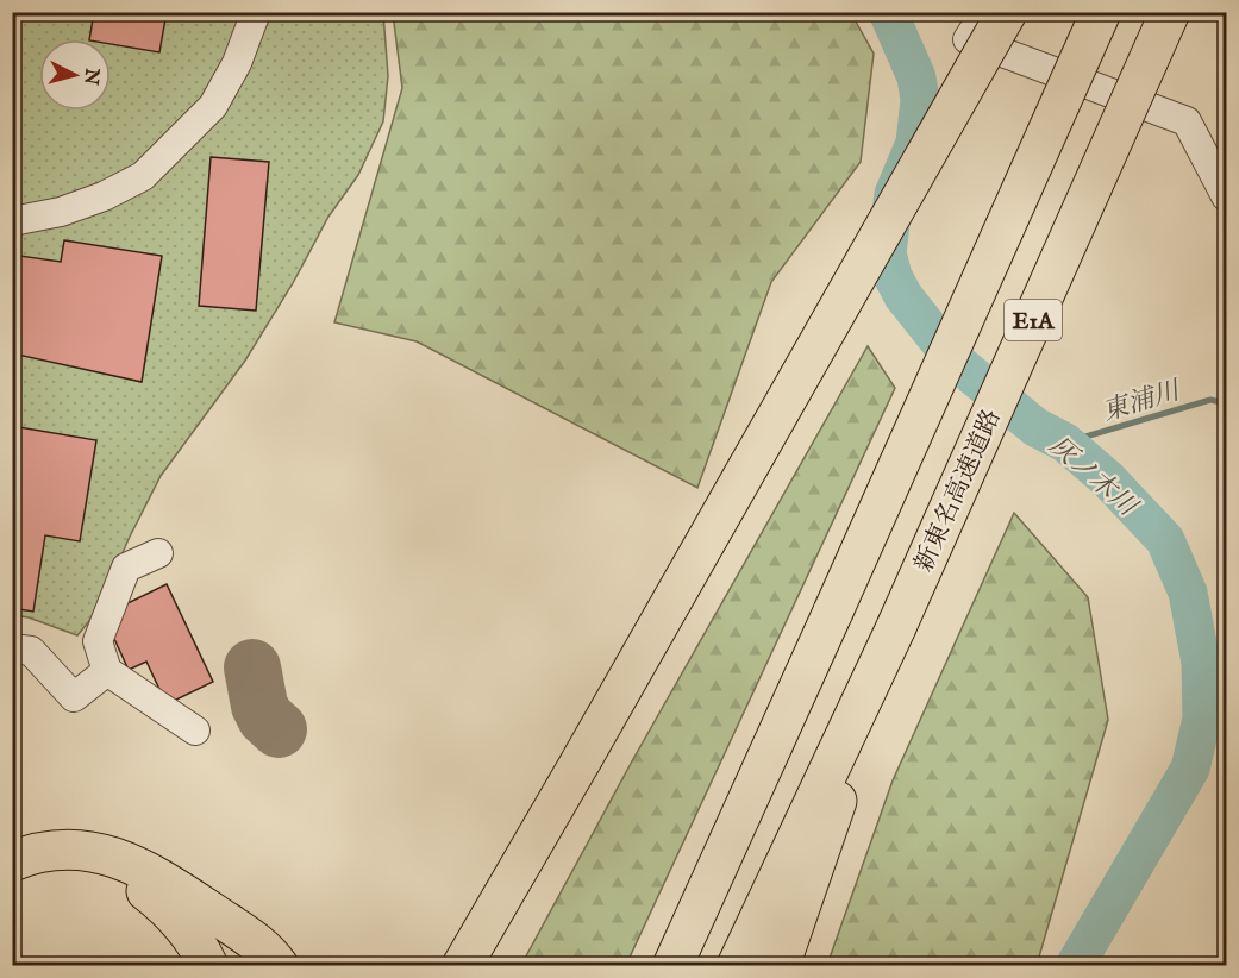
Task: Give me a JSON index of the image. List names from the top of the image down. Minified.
{"streets":{"highway":["E1A","新東名高速道路"]},"water":["東浦川","灰ノ木川"],"north":"right"}
